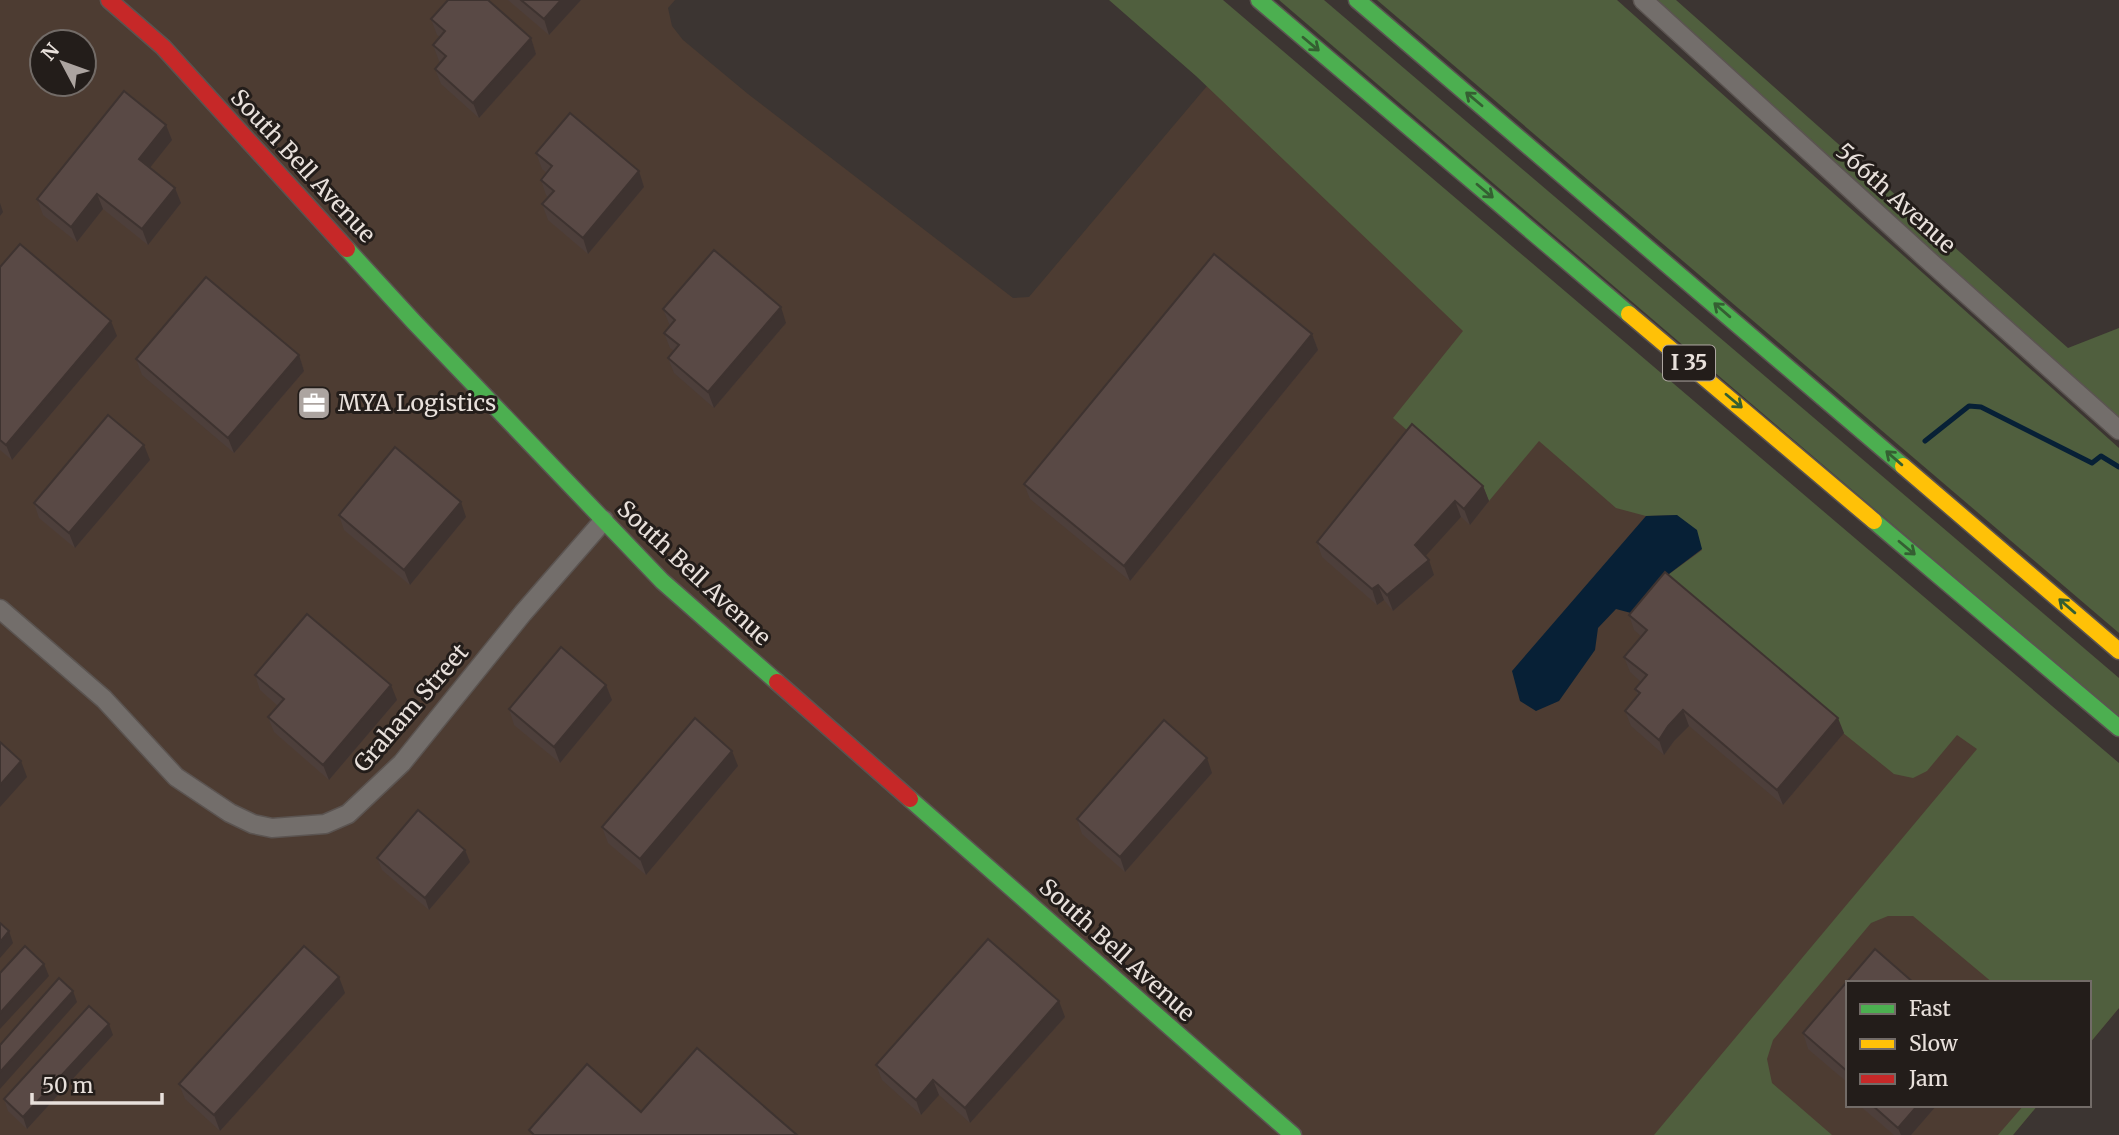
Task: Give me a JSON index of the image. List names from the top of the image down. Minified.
{"streets":{"main road":["South Bell Avenue","I 35"],"street":["566th Avenue","Graham Street"]},"crossings":[["South Bell Avenue","Graham Street"]],"places":{"office":["MYA Logistics"]},"legend":["Fast","Slow","Jam"],"scale_bar":"50 m","north":"top left"}
